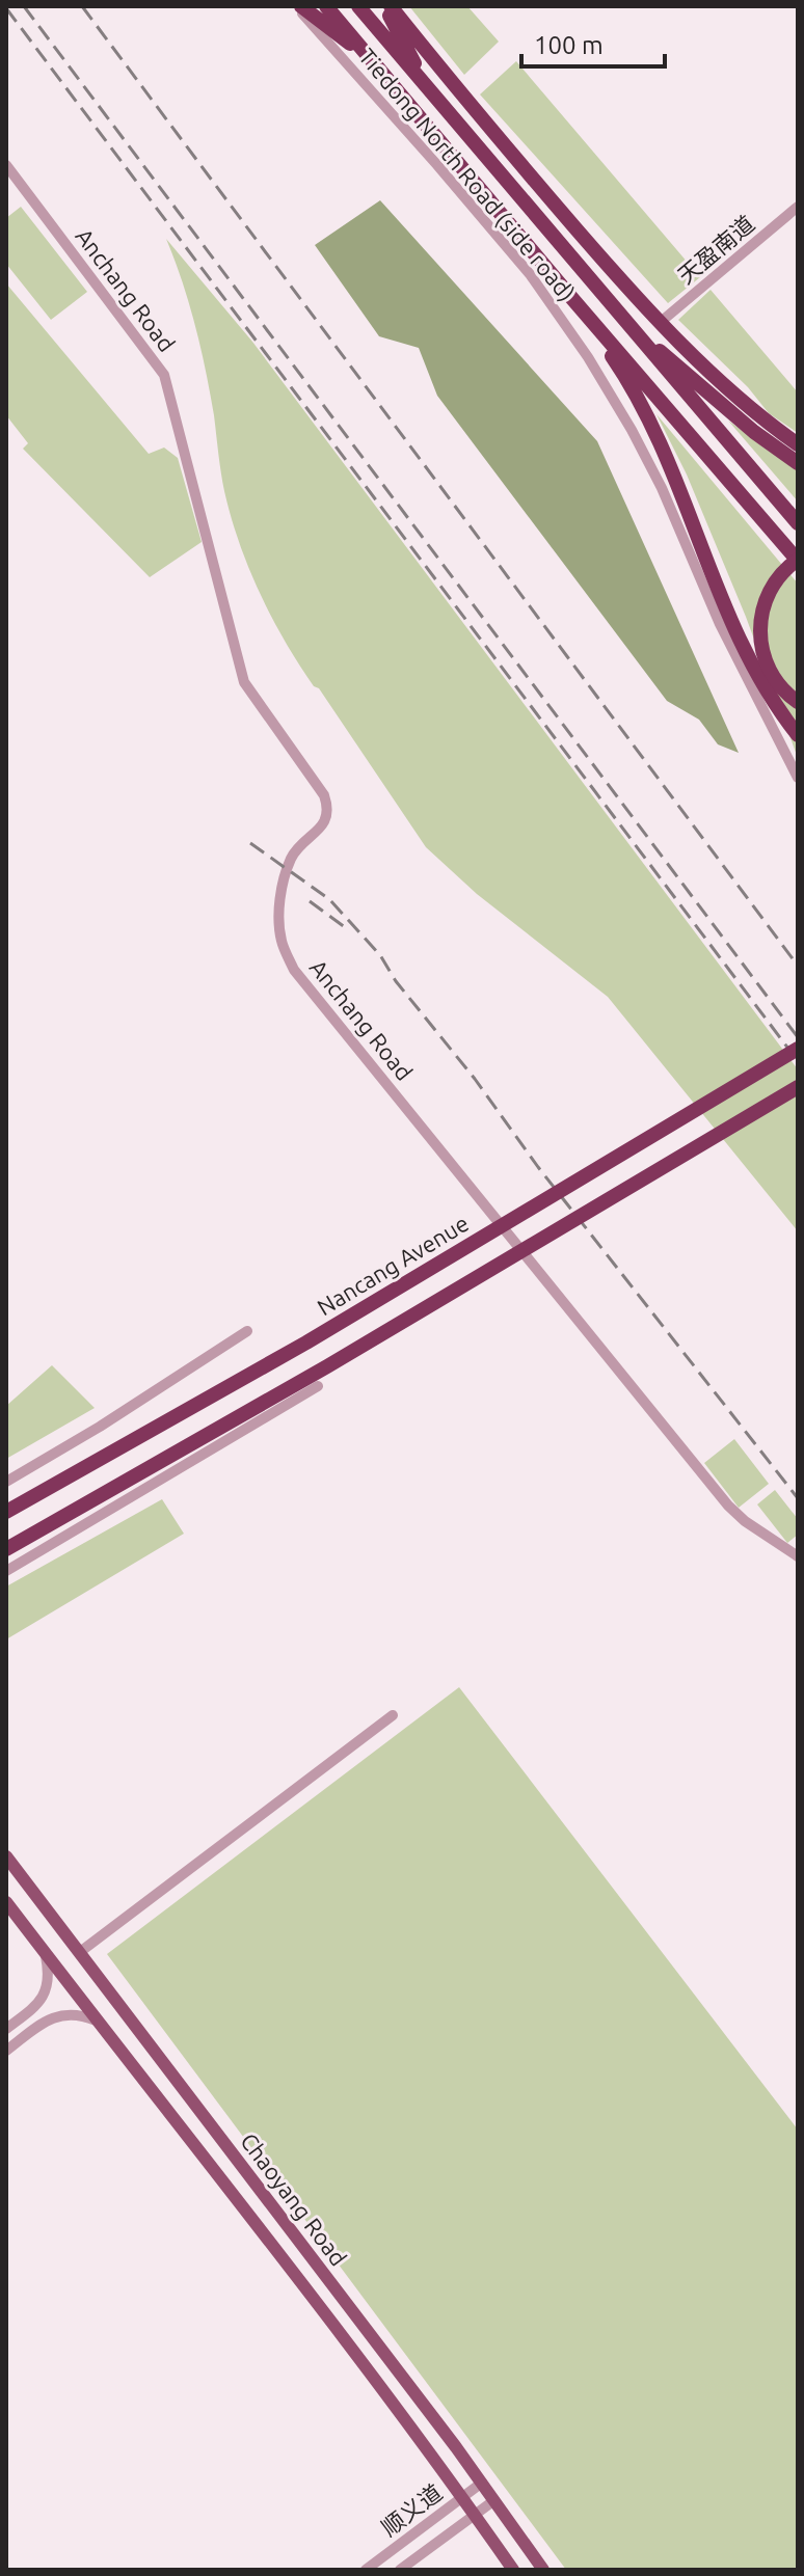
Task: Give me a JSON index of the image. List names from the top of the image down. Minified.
{"streets":{"highway":["Nancang Avenue"],"main road":["Chaoyang Road"],"street":["Tiedong North Road (side road)","天盈南道","Anchang Road","顺义道"]},"crossings":[["Chaoyang Road","顺义道"]],"scale_bar":"100 m"}
